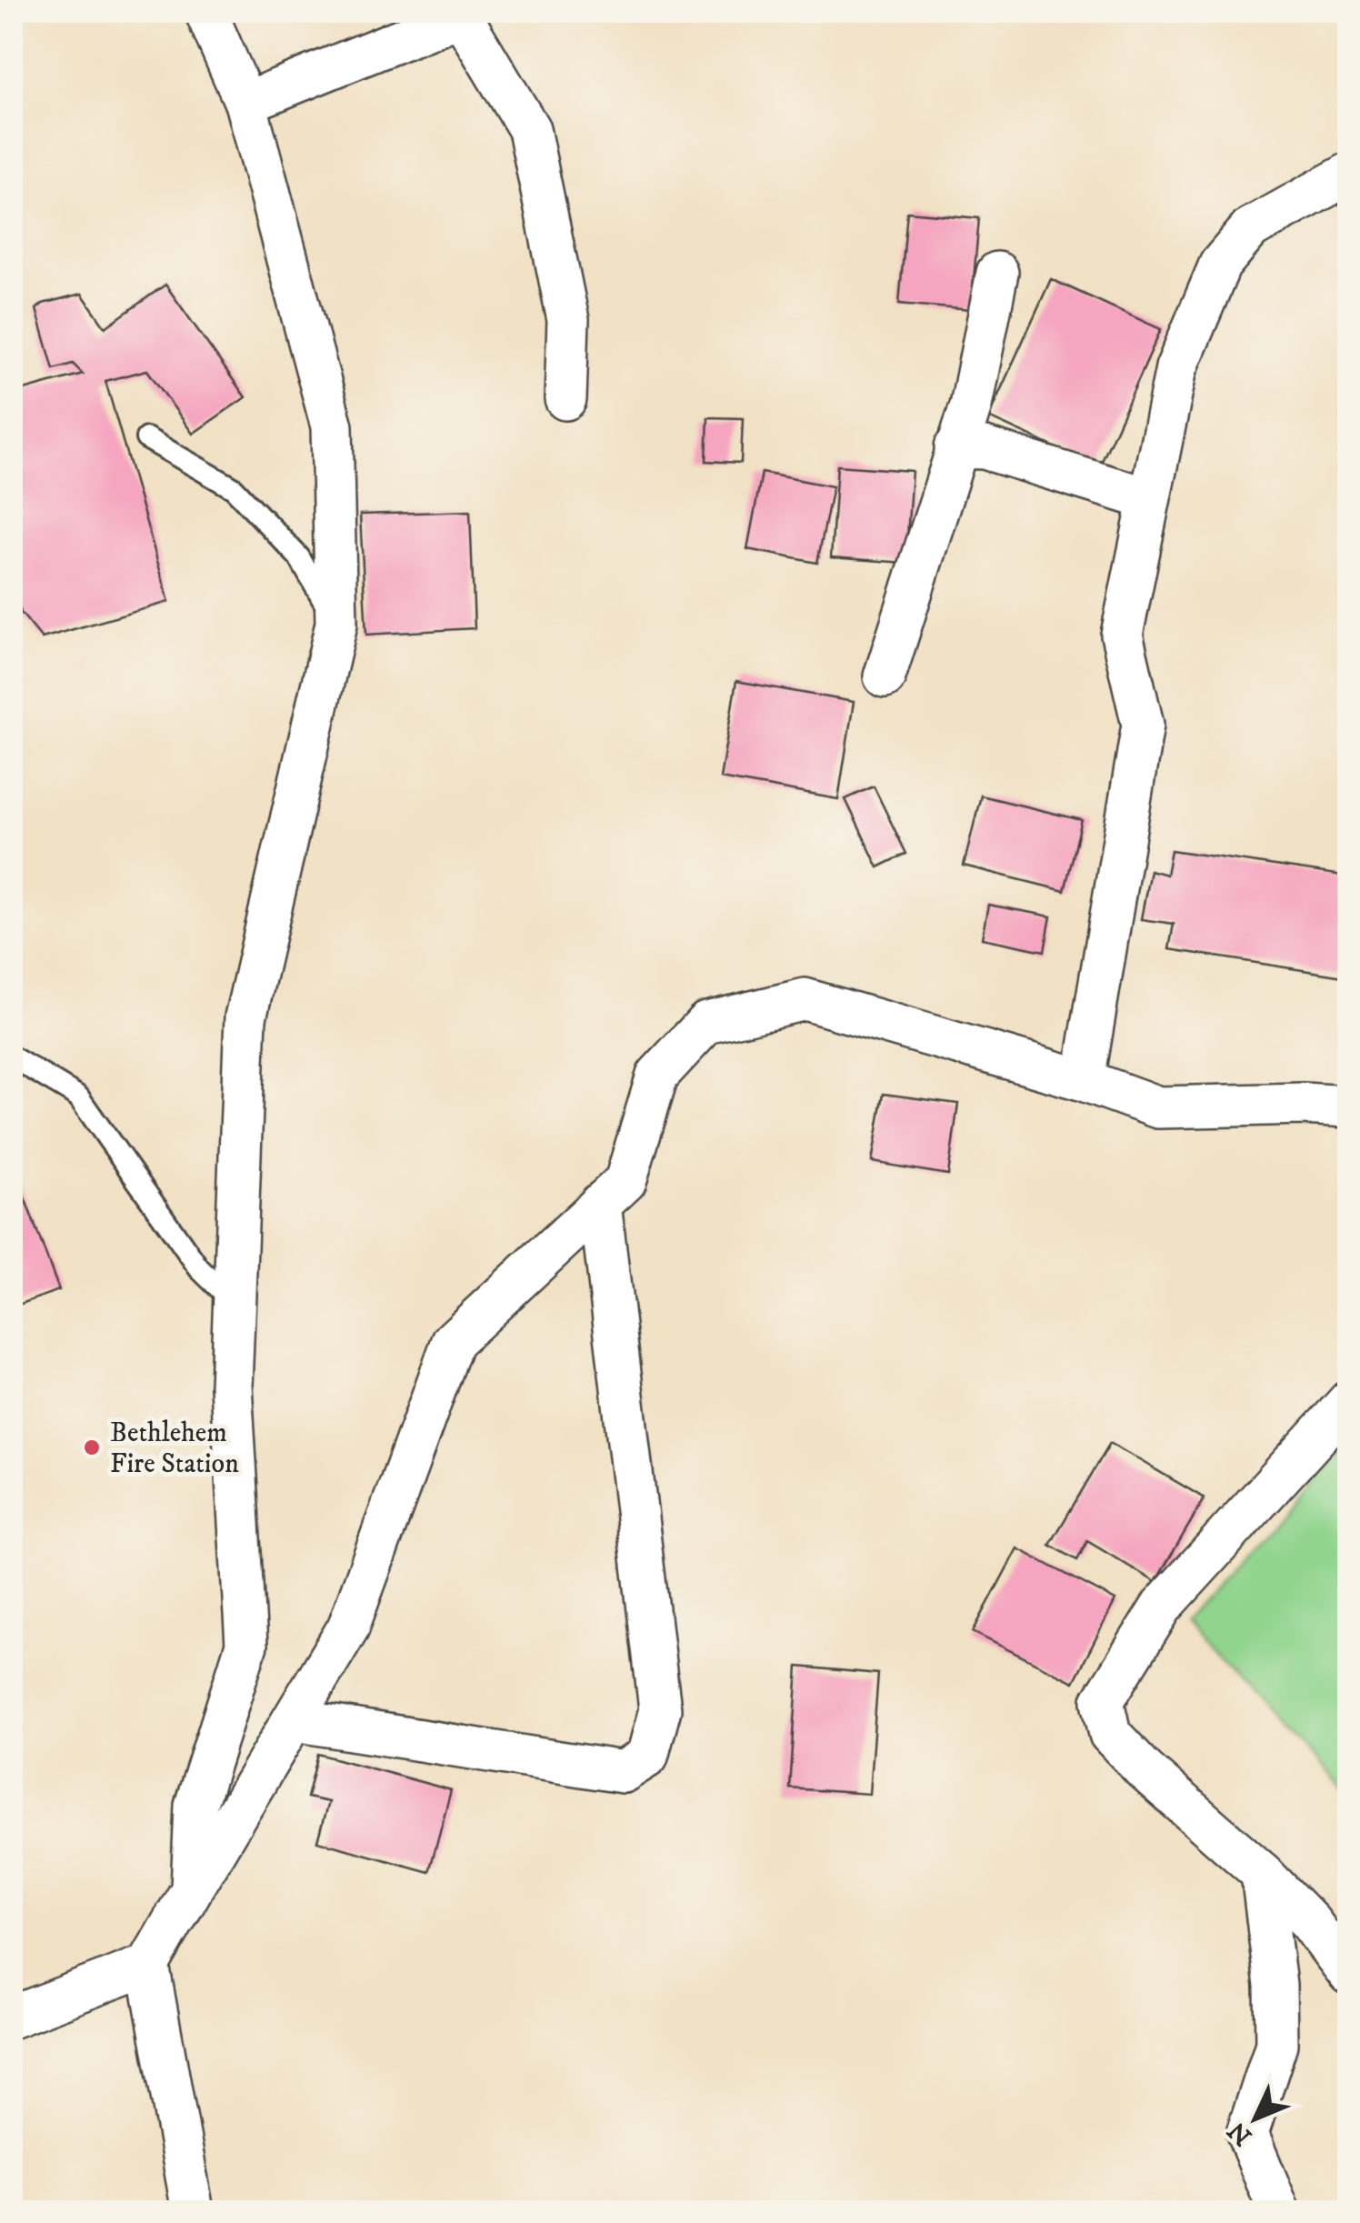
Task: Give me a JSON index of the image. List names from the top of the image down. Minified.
{"places":["Bethlehem Fire Station"],"north":"bottom left"}
